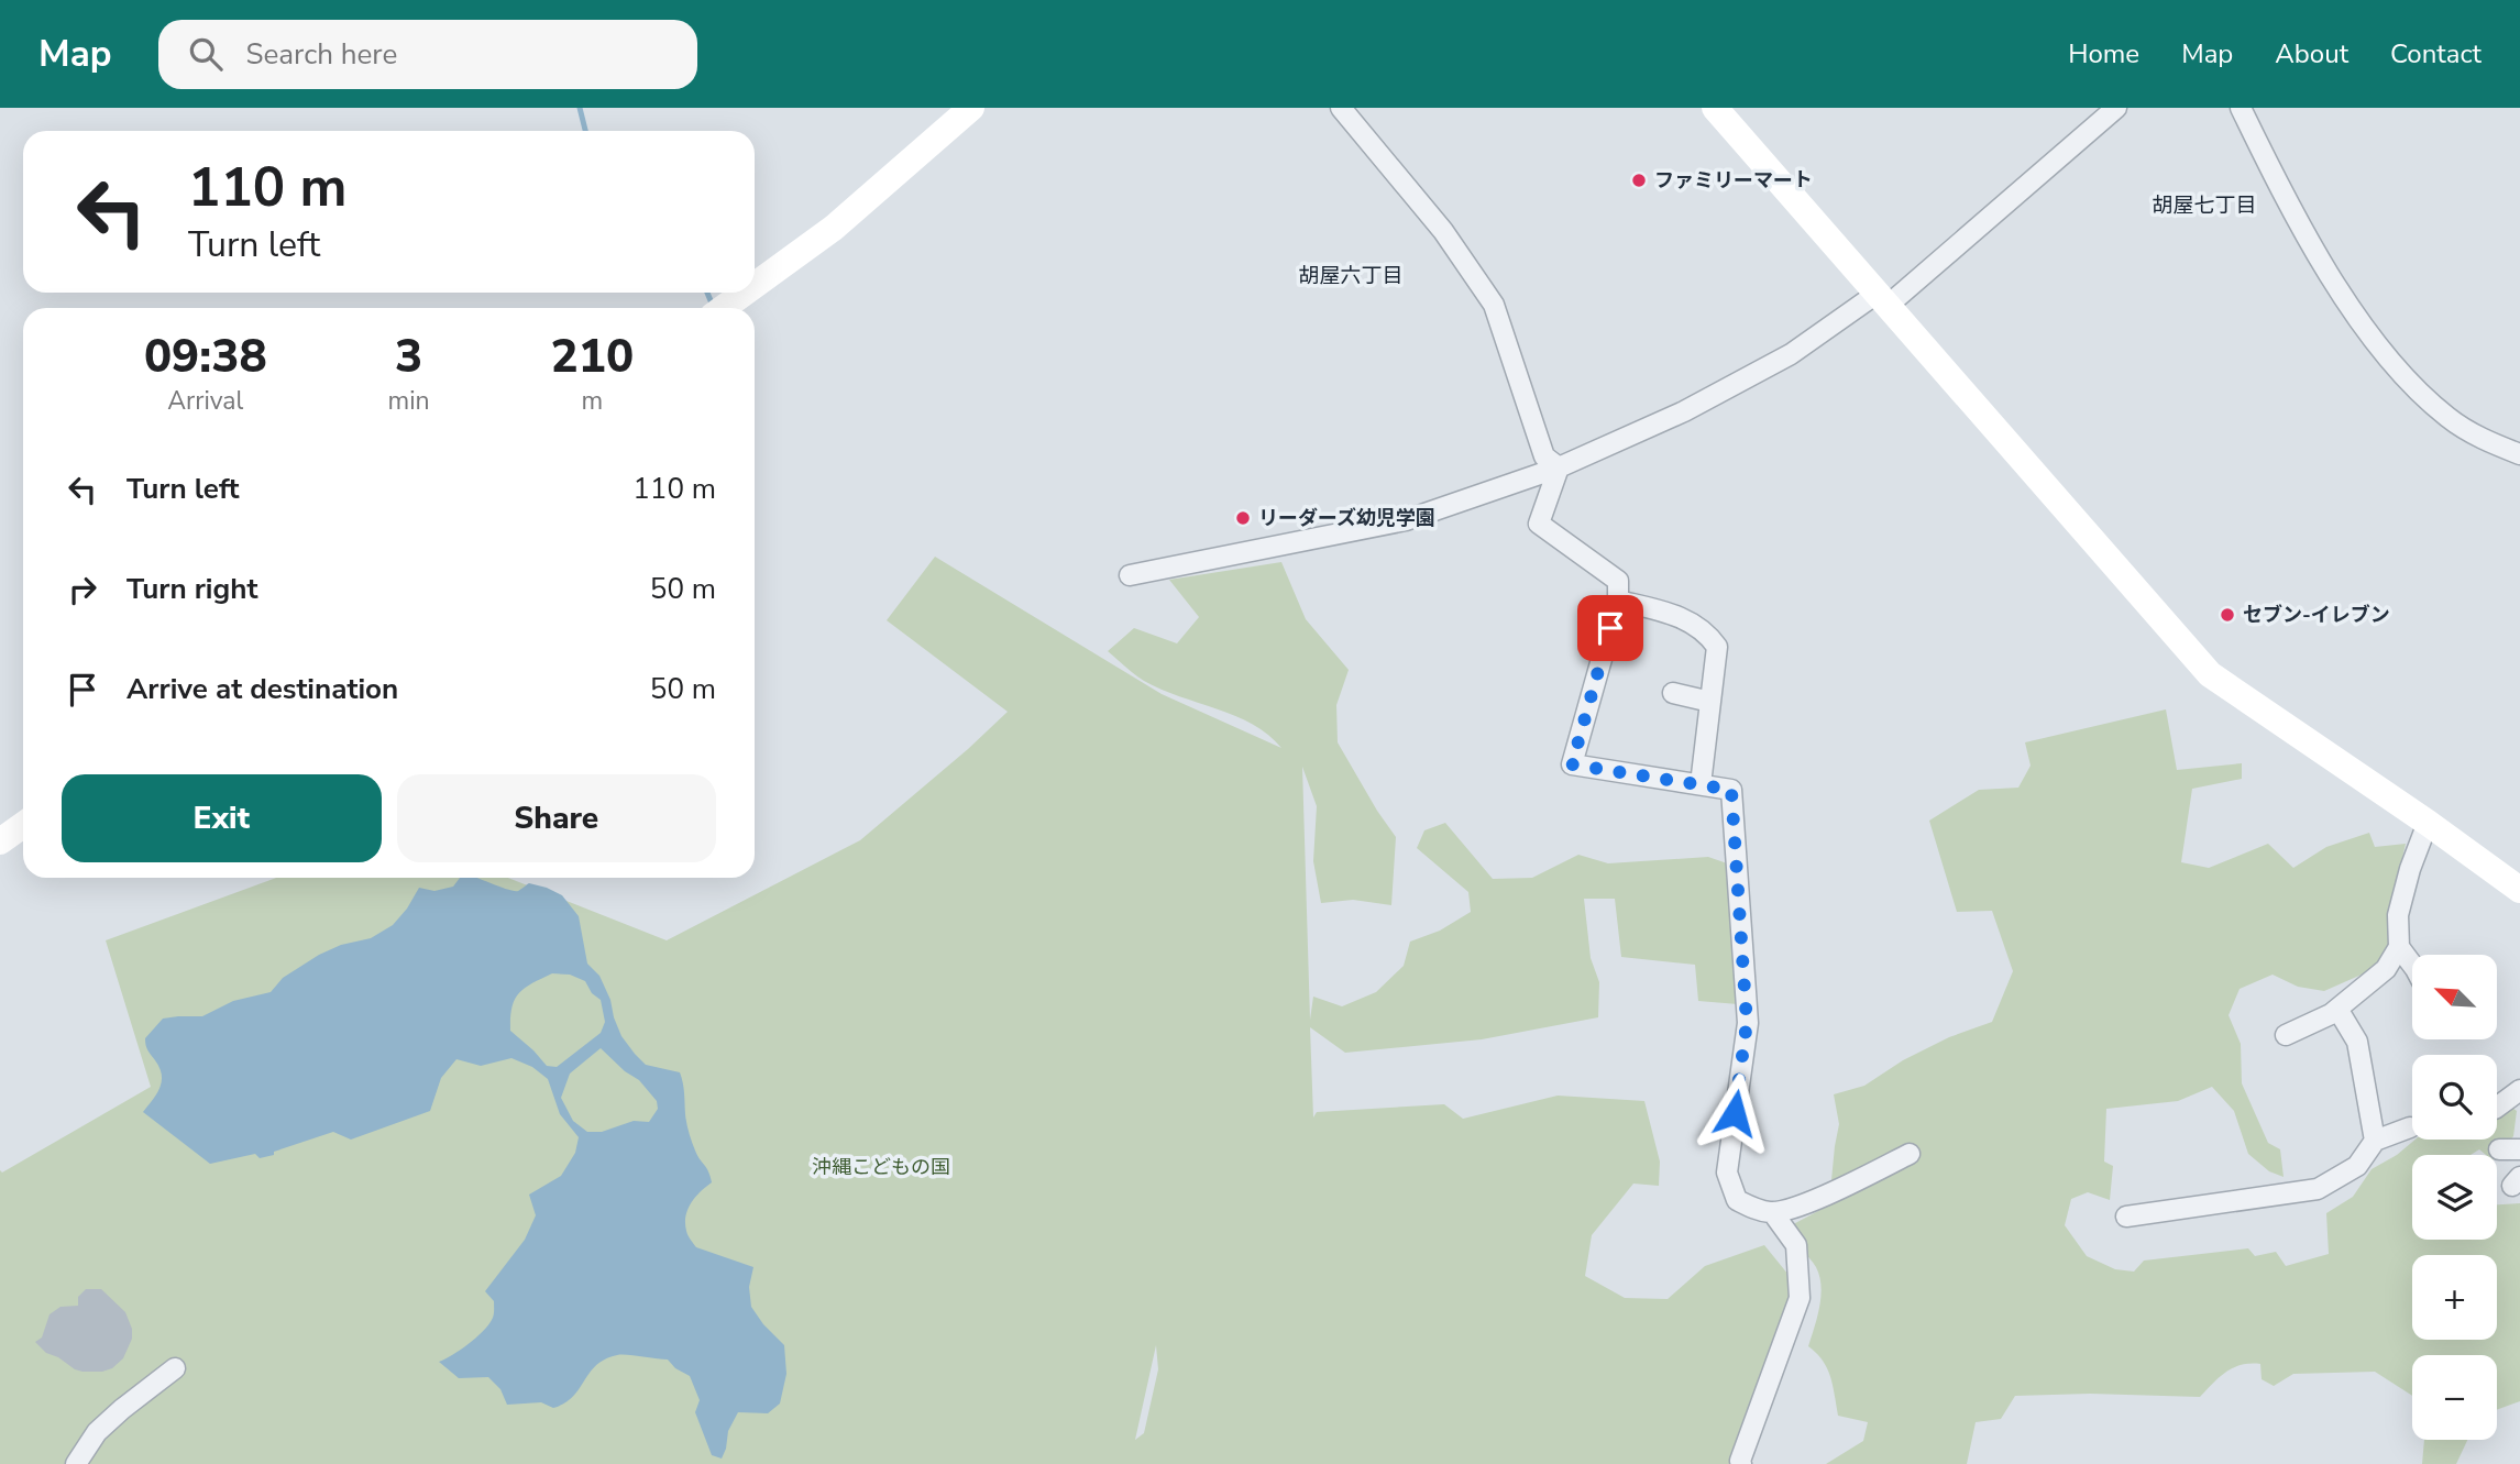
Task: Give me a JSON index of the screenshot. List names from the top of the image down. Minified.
{"districts":["胡屋七丁目","胡屋六丁目"],"parks":["沖縄こどもの国"],"places":["ファミリーマート","リーダーズ幼児学園","セブン-イレブン"],"north":"top left","page":{"header":"Map","search":"Search here","nav":["Home","Map","About","Contact"],"turn":["110 m","Turn left"],"eta":["09:38","Arrival","3","min","210","m"],"list":[{"name":"Turn left","value":"110 m"},{"name":"Turn right","value":"50 m"},{"name":"Arrive at destination","value":"50 m"}],"buttons":["Exit","Share"],"map_buttons":["+","−"]}}
